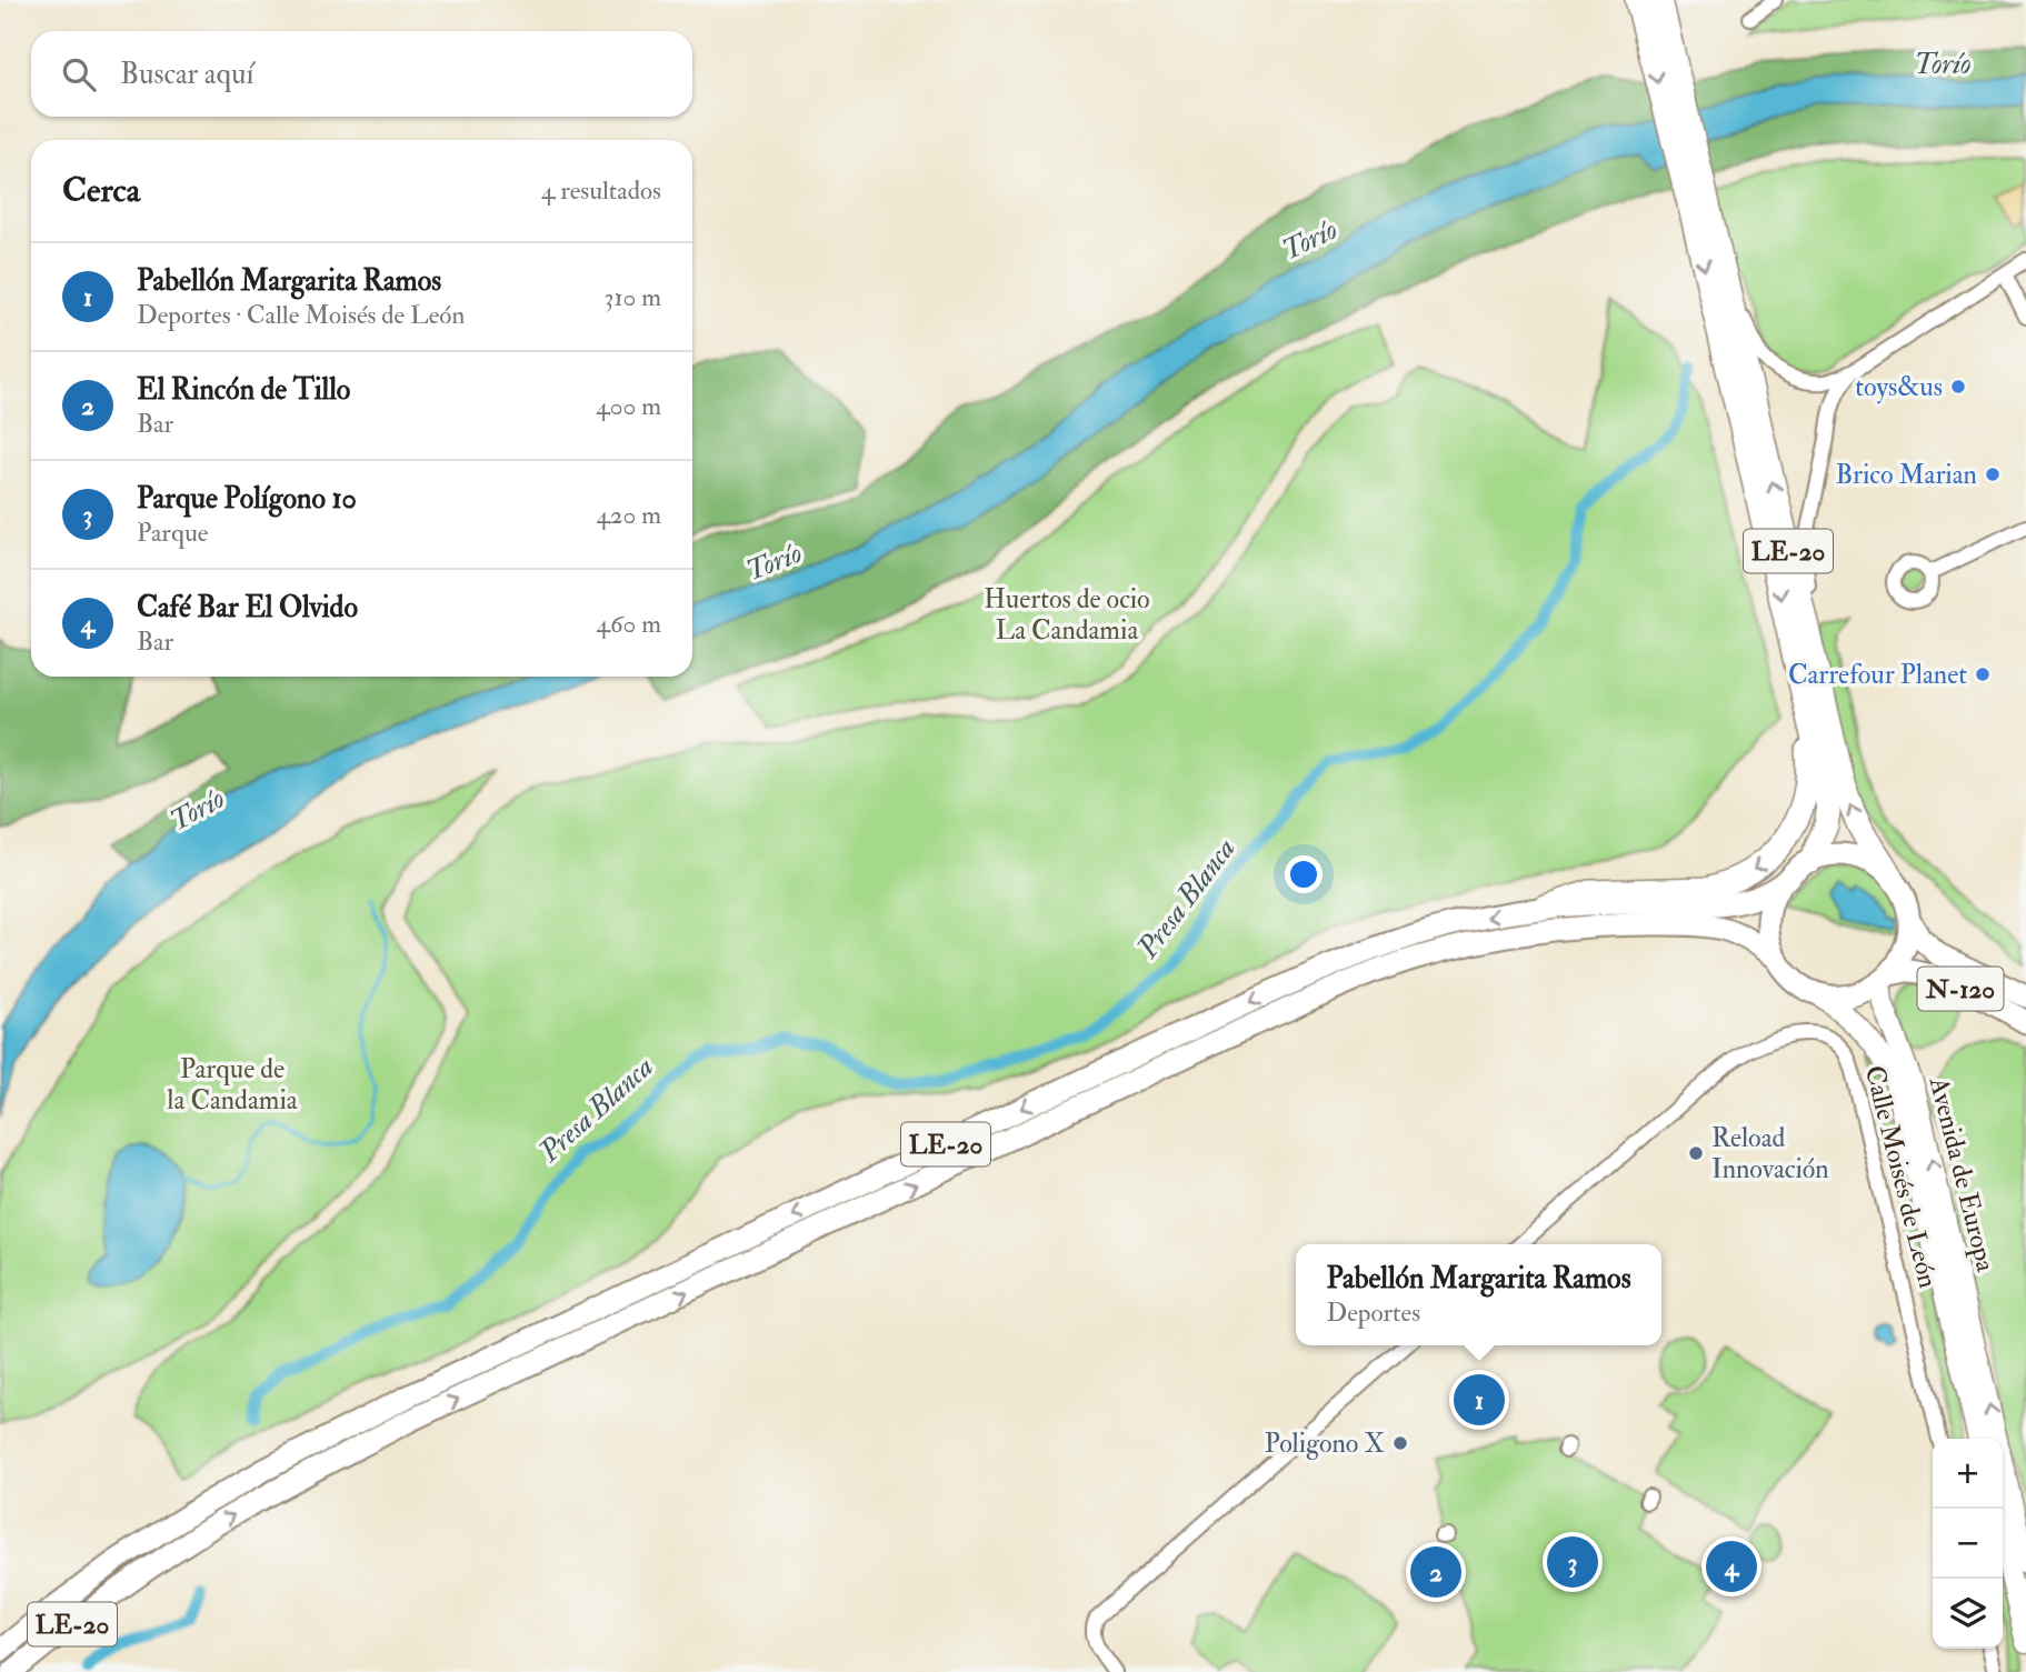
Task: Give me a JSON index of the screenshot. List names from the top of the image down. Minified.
{"streets":{"highway":["LE-20","N-120"],"main road":["Avenida de Europa"],"street":["Calle Moisés de León"]},"crossings":[["LE-20","N-120"],["LE-20","Avenida de Europa"],["N-120","Avenida de Europa"]],"water":["Torío","Presa Blanca"],"parks":["Huertos de ocio La Candamia","Parque de la Candamia"],"places":["toys&us","Brico Marian","Carrefour Planet","Reload Innovación","Poligono X"],"page":{"search":"Buscar aquí","heading":["Cerca","4 resultados"],"list":[{"mark":"1","name":"Pabellón Margarita Ramos","note":"Deportes · Calle Moisés de León","value":"310 m"},{"mark":"2","name":"El Rincón de Tillo","note":"Bar","value":"400 m"},{"mark":"3","name":"Parque Polígono 10","note":"Parque","value":"420 m"},{"mark":"4","name":"Café Bar El Olvido","note":"Bar","value":"460 m"}],"popup":["Pabellón Margarita Ramos","Deportes"],"pins":["1","3","4","2"],"map_buttons":["+","−"]}}
